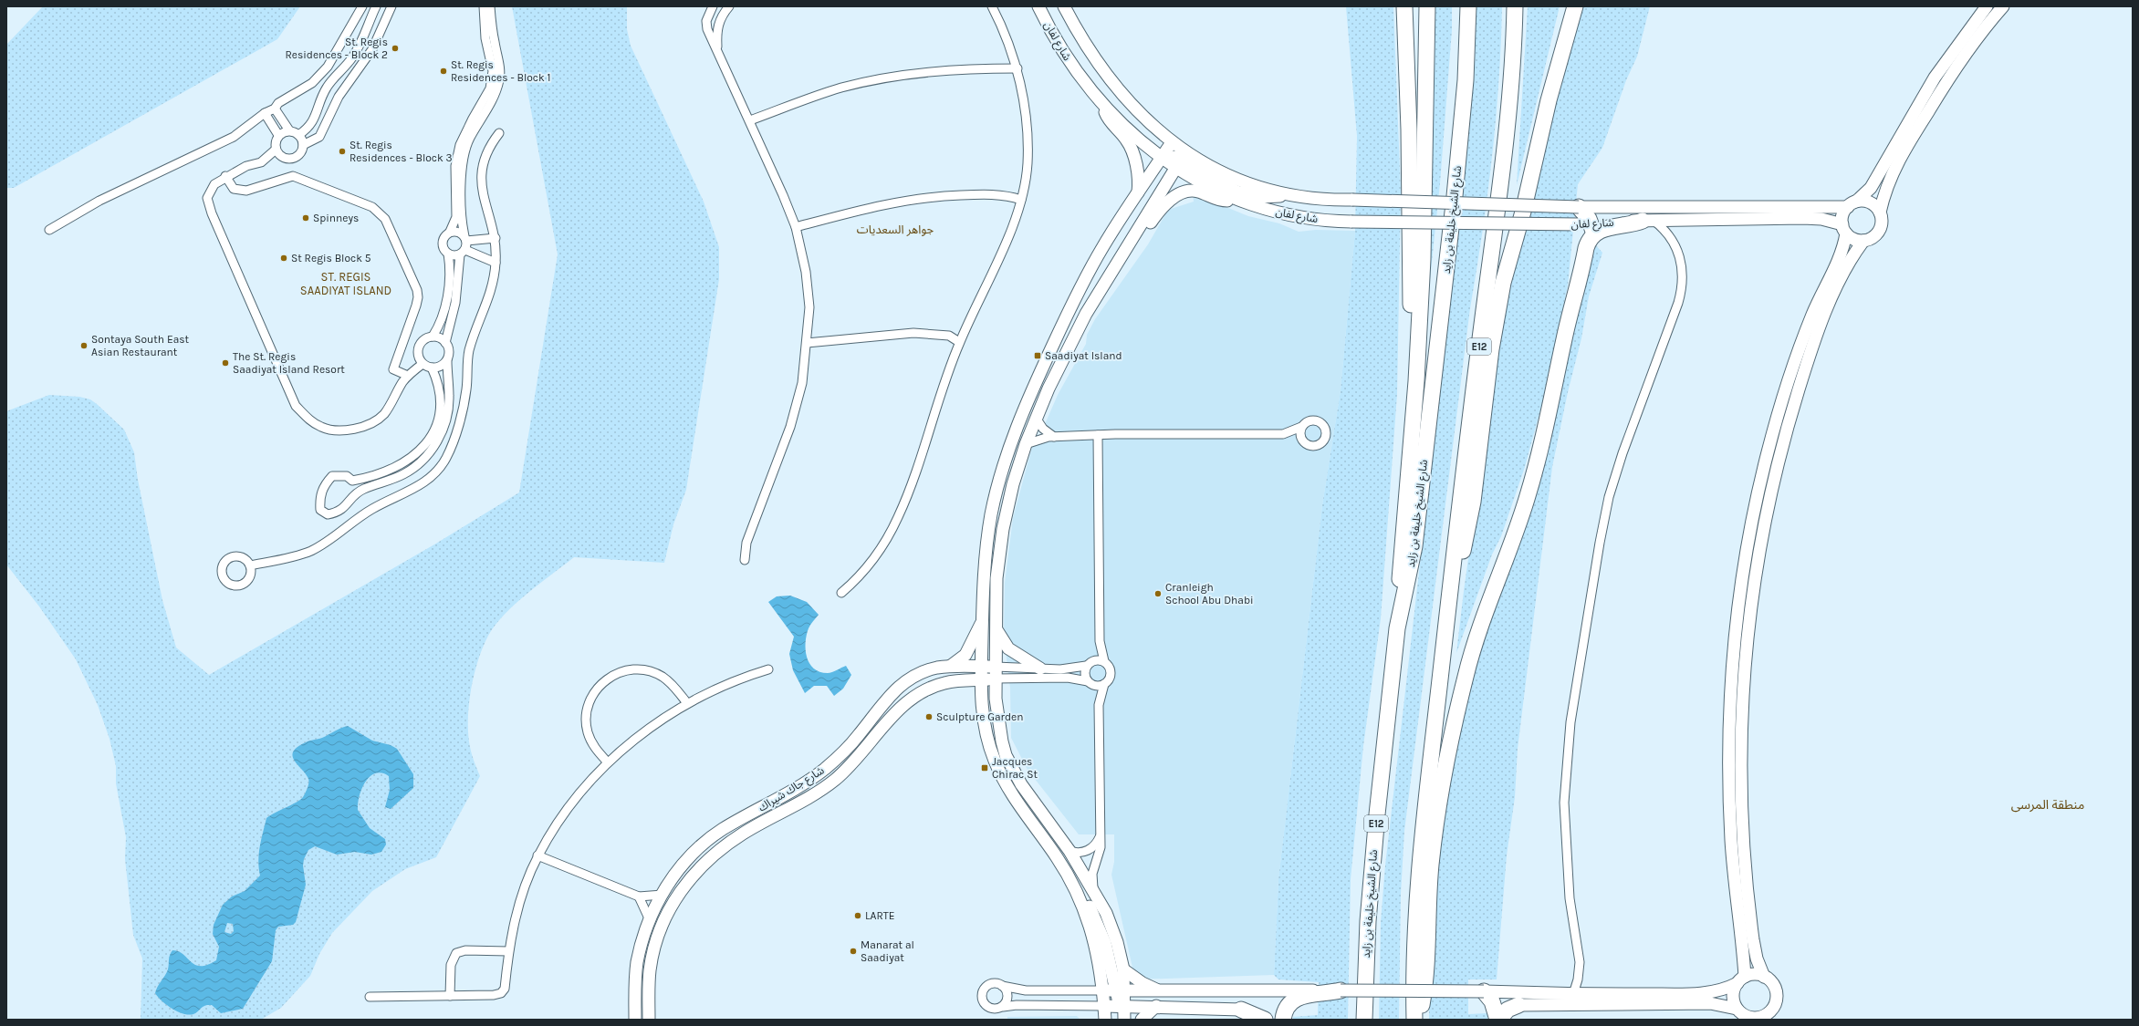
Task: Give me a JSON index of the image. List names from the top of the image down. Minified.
{"streets":{"highway":["شارع الشيخ خليفة بن زايد","E12"],"street":["شارع لفان","شارع جاك شيراك"]},"districts":["جواهر السعديات","ST. REGIS SAADIYAT ISLAND","منطقة المرسى"],"places":{"other":["St. Regis Residences - Block 2","St. Regis Residences - Block 1","St. Regis Residences - Block 3","Spinneys","St Regis Block 5","Sontaya South East Asian Restaurant","The St. Regis Saadiyat Island Resort","Cranleigh School Abu Dhabi","Sculpture Garden","LARTE","Manarat al Saadiyat"],"transit":["Saadiyat Island","Jacques Chirac St"]}}
